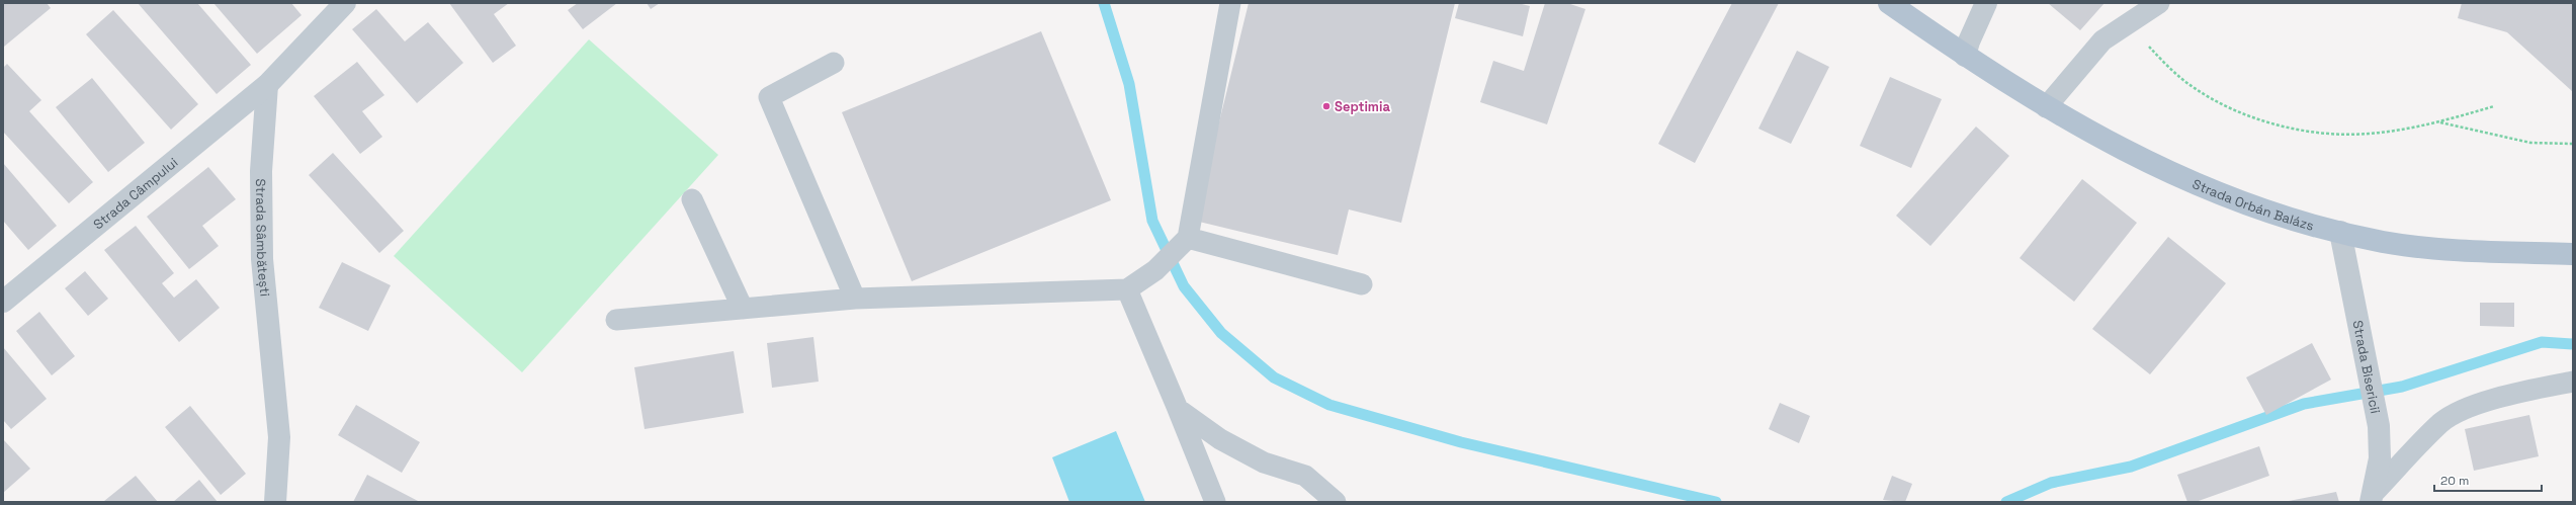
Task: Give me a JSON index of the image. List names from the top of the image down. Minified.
{"streets":{"main road":["Strada Orbán Balázs"],"street":["Strada Câmpului","Strada Sâmbătești","Strada Bisericii"]},"crossings":[["Strada Câmpului","Strada Sâmbătești"],["Strada Orbán Balázs","Strada Bisericii"]],"places":["Septimia"],"scale_bar":"20 m"}
